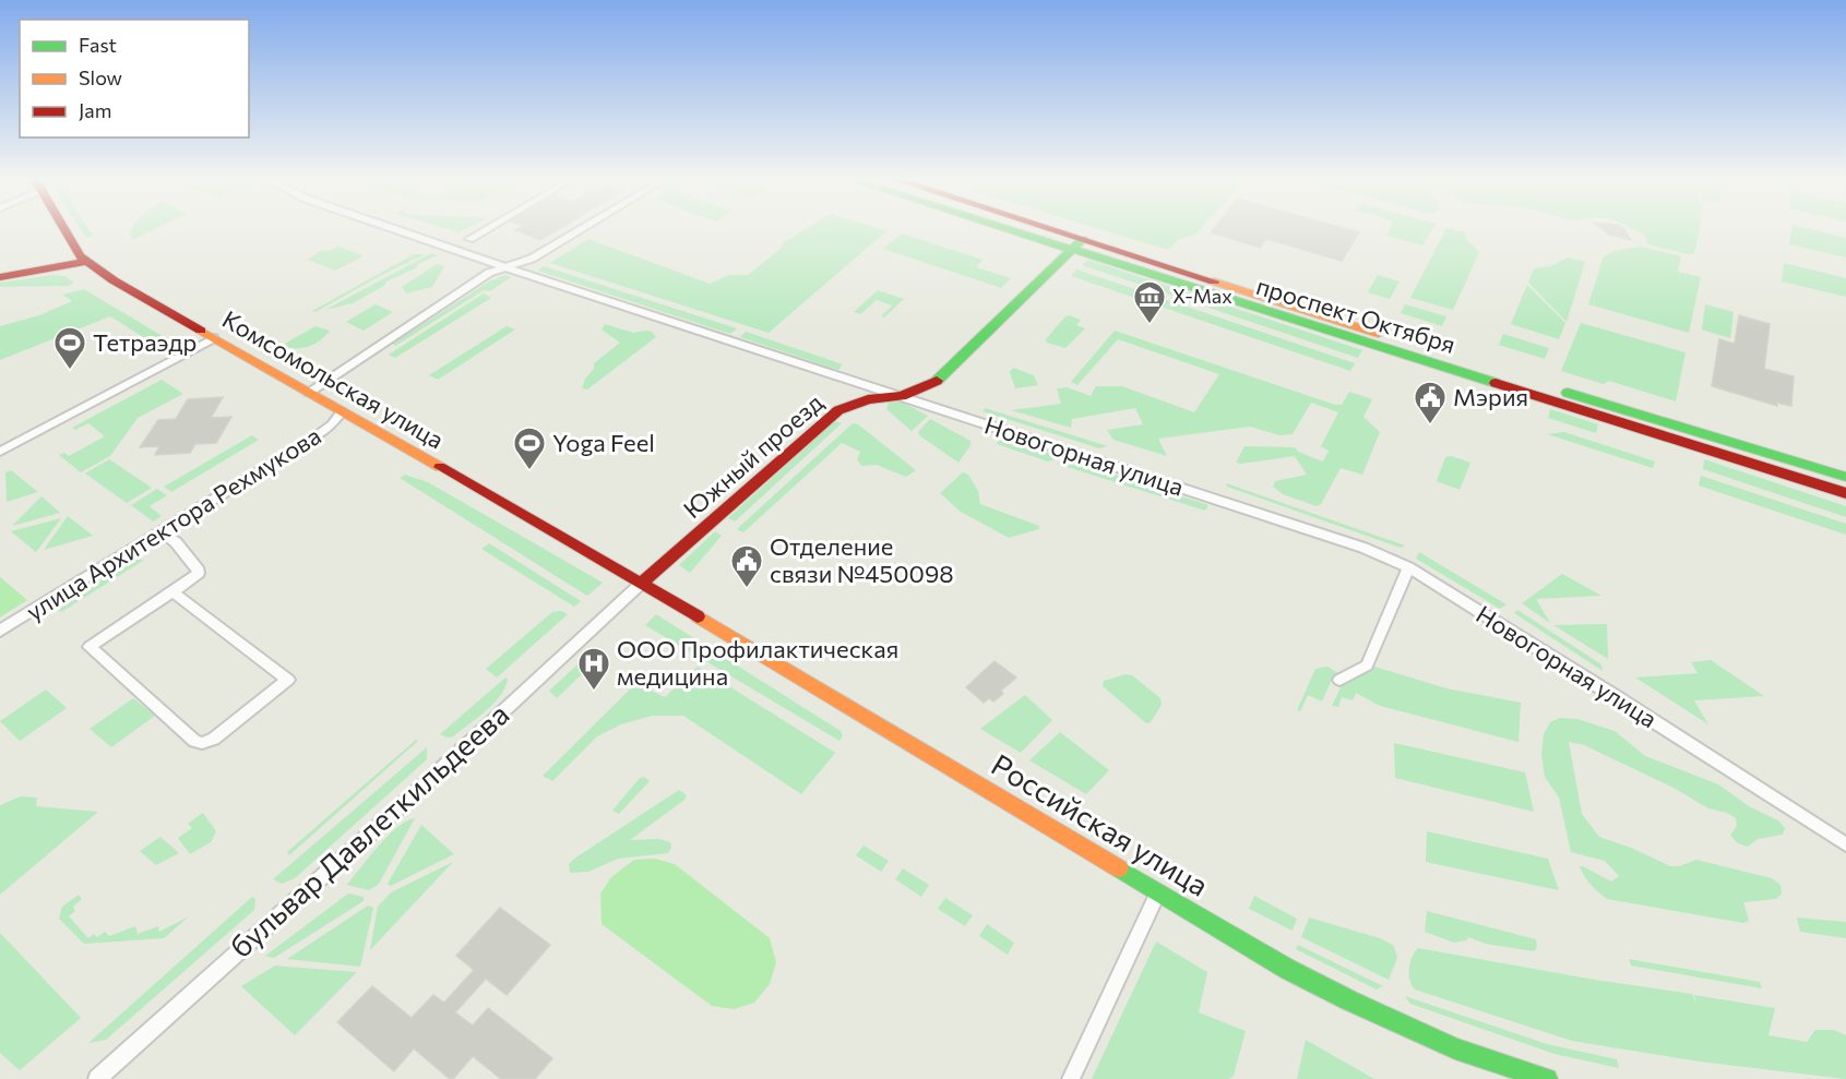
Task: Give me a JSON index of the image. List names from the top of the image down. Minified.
{"streets":{"main road":["проспект Октября","Комсомольская улица","Южный проезд","Российская улица"],"street":["Новогорная улица","улица Архитектора Рехмукова","бульвар Давлеткильдеева"]},"crossings":[["проспект Октября","Южный проезд"],["Комсомольская улица","Южный проезд"],["Комсомольская улица","улица Архитектора Рехмукова"],["Комсомольская улица","Российская улица"],["Комсомольская улица","бульвар Давлеткильдеева"],["Южный проезд","Новогорная улица"],["Южный проезд","Российская улица"],["Южный проезд","бульвар Давлеткильдеева"],["Российская улица","бульвар Давлеткильдеева"]],"places":{"museum":["X-Max"],"sports":["Тетраэдр","Yoga Feel"],"public building":["Мэрия","Отделение связи №450098"],"hospital":["ООО Профилактическая медицина"]},"legend":["Fast","Slow","Jam"]}
